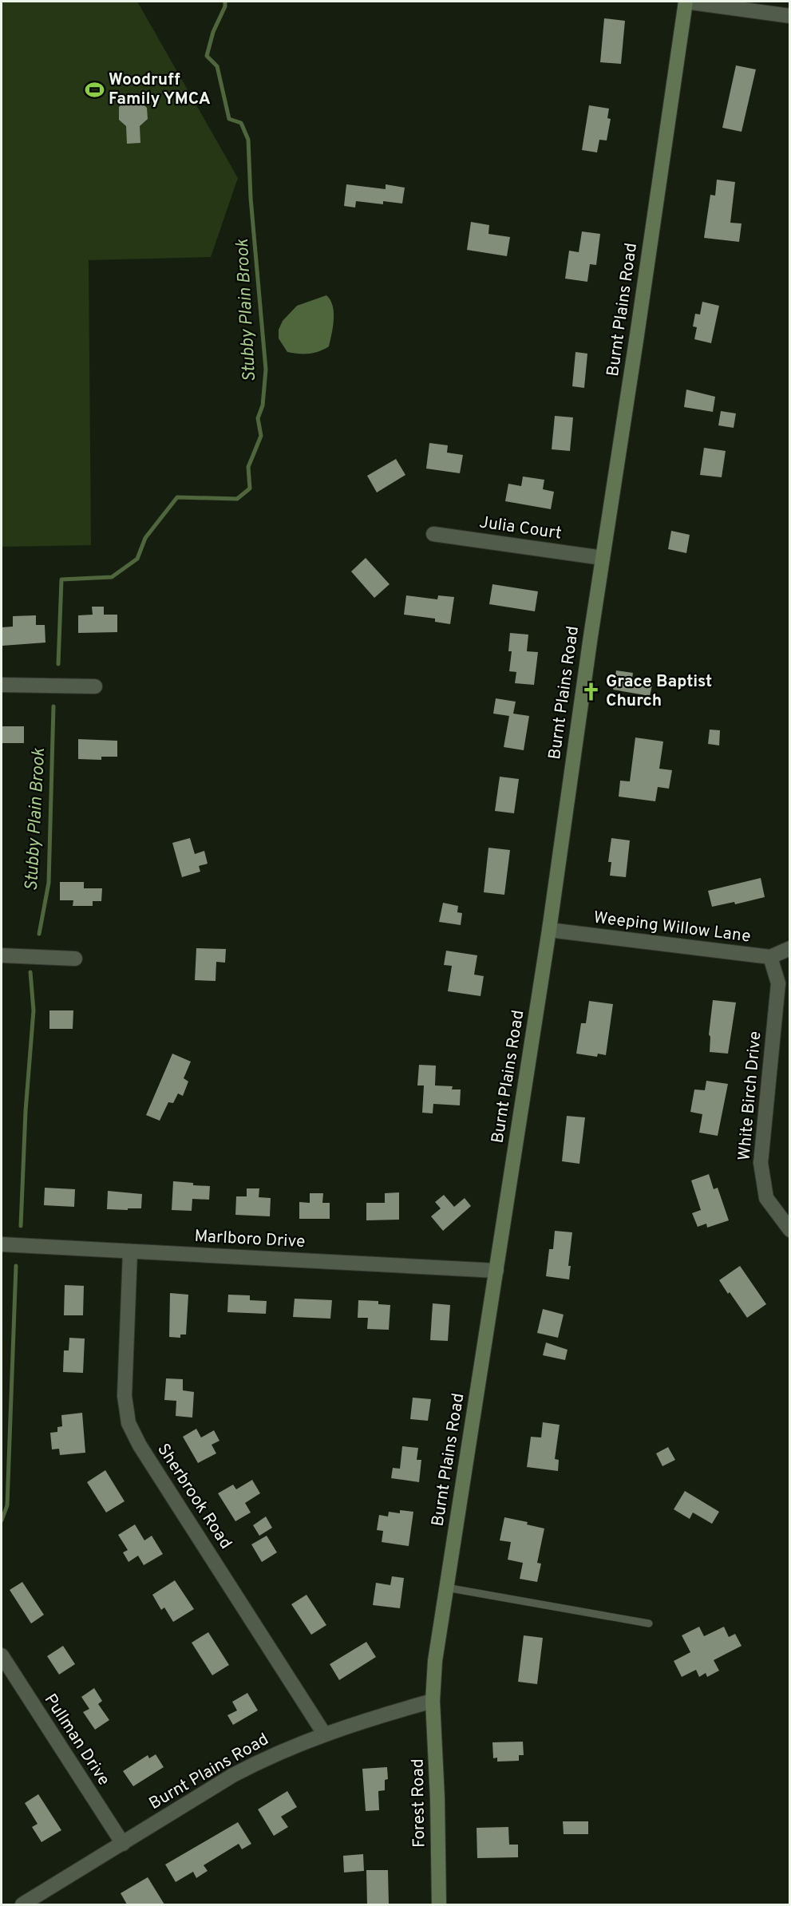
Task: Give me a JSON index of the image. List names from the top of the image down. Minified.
{"streets":{"main road":["Burnt Plains Road","Forest Road"],"street":["Julia Court","Weeping Willow Lane","White Birch Drive","Marlboro Drive","Sherbrook Road","Pullman Drive"]},"crossings":[["Burnt Plains Road","Julia Court"],["Burnt Plains Road","Weeping Willow Lane"],["Burnt Plains Road","Marlboro Drive"],["Burnt Plains Road","Sherbrook Road"],["Burnt Plains Road","Pullman Drive"],["Burnt Plains Road","Forest Road"],["Weeping Willow Lane","White Birch Drive"],["Marlboro Drive","Sherbrook Road"]],"water":["Stubby Plain Brook"],"places":{"sports":["Woodruff Family YMCA"],"church":["Grace Baptist Church"]}}
